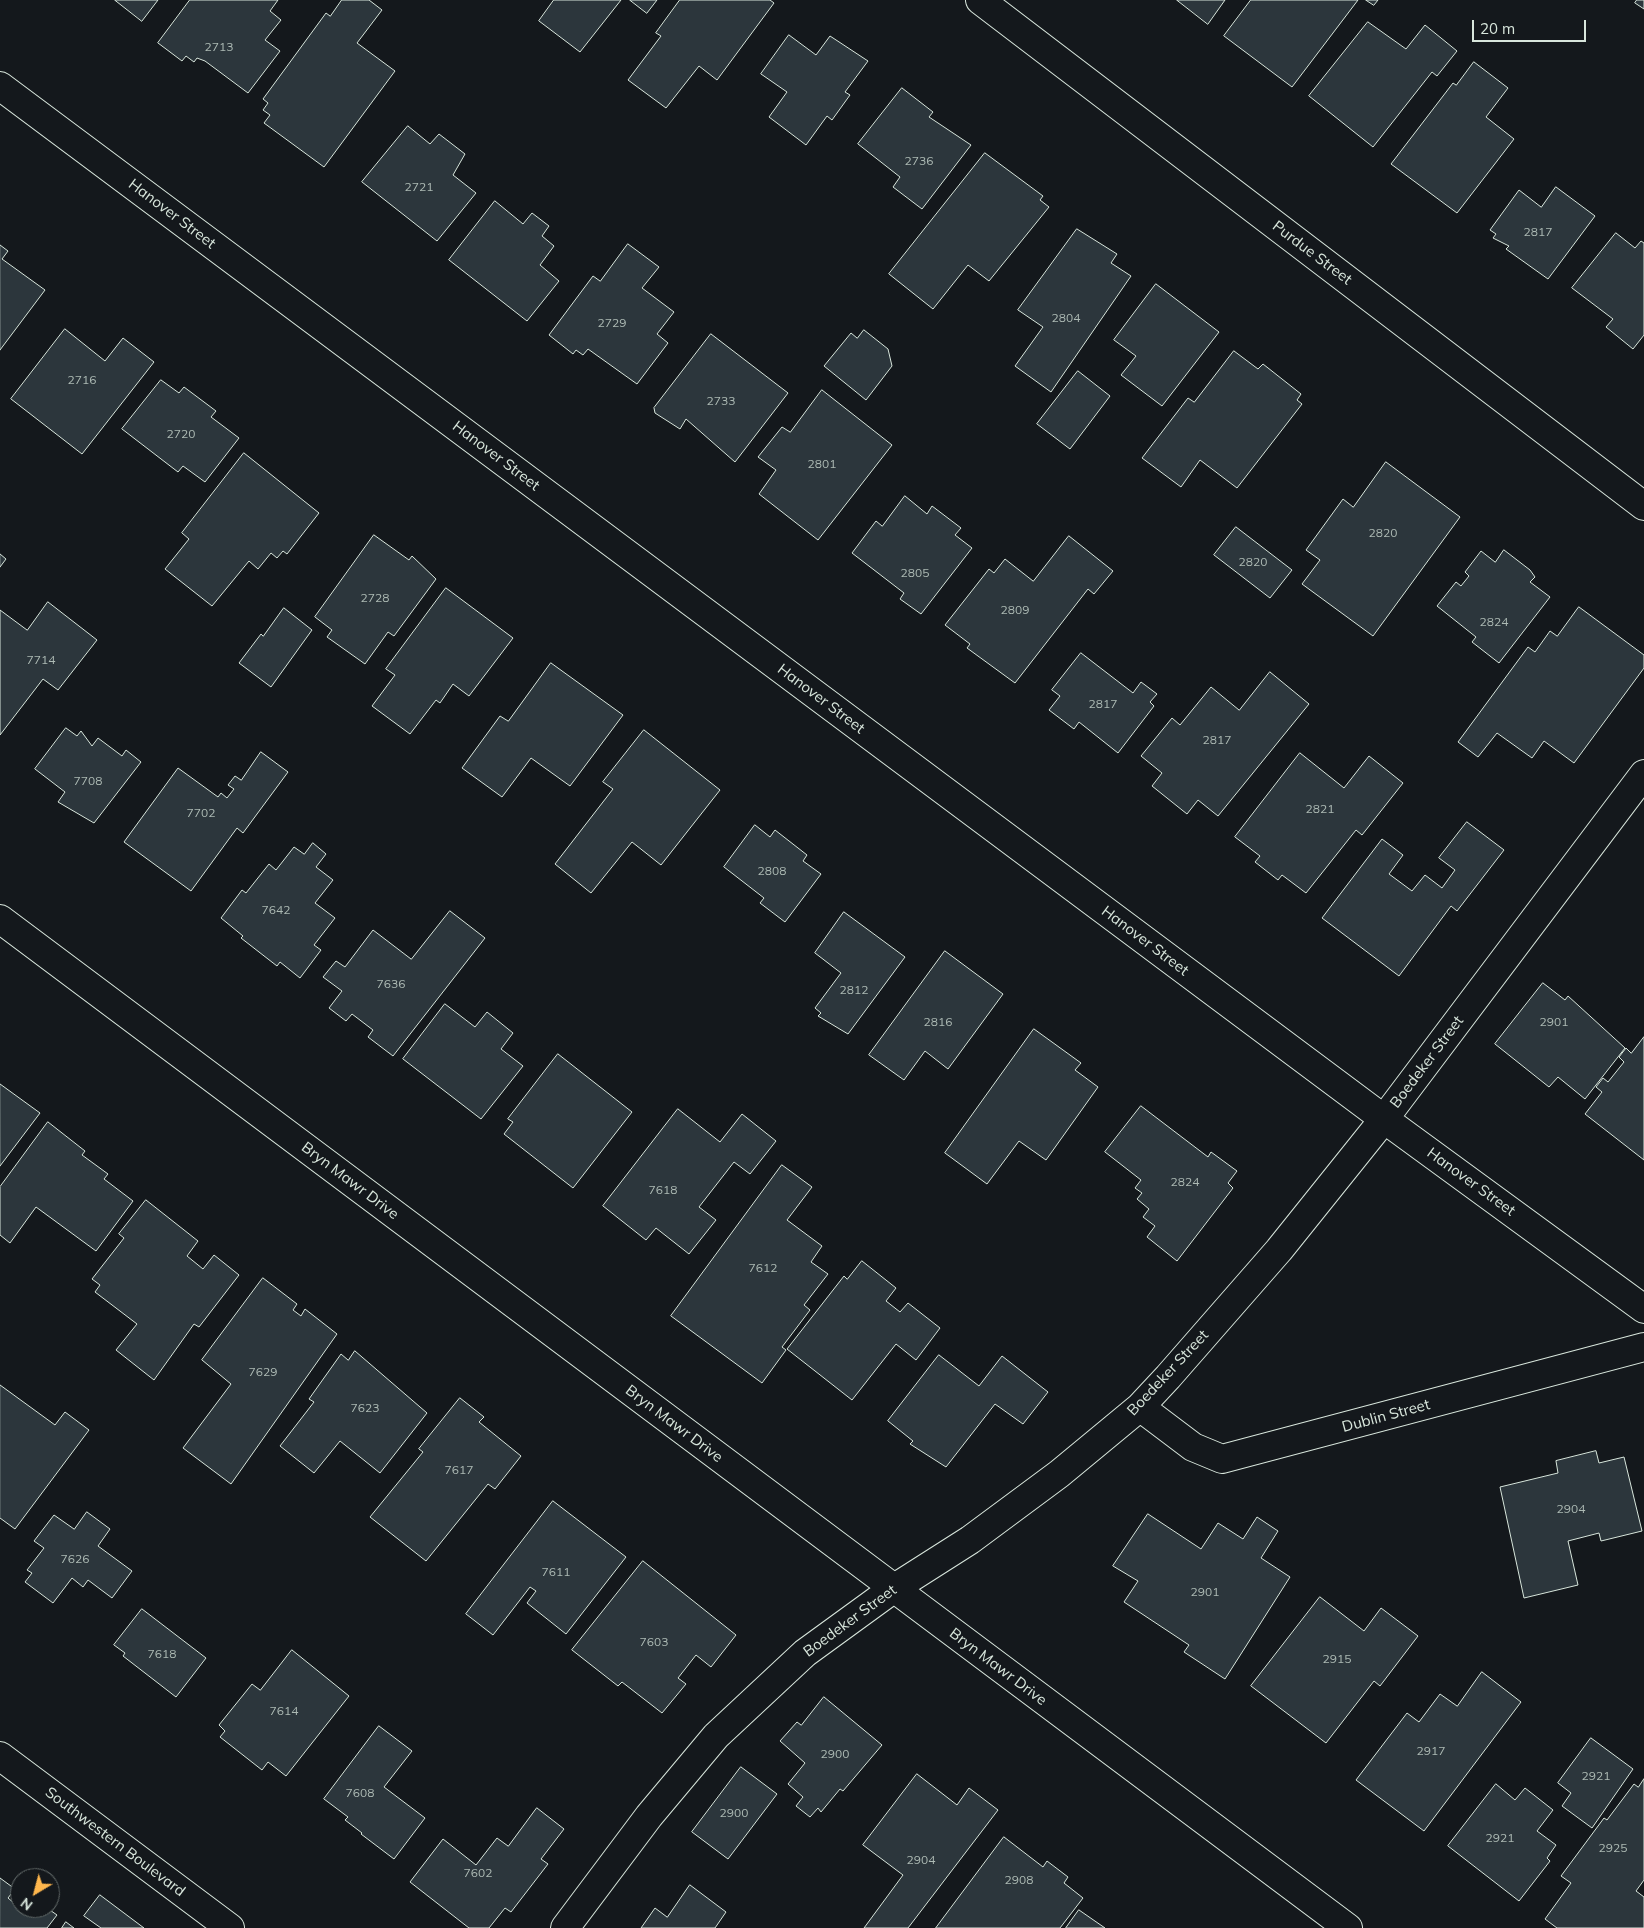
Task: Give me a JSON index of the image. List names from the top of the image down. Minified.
{"streets":{"street":["Hanover Street","Purdue Street","Boedeker Street","Bryn Mawr Drive","Dublin Street","Southwestern Boulevard"]},"crossings":[["Hanover Street","Boedeker Street"],["Boedeker Street","Bryn Mawr Drive"],["Boedeker Street","Dublin Street"]],"house_numbers":["2713","2736","2721","2817","2804","2729","2716","2733","2720","2801","2820","2820","2805","2728","2809","2824","7714","2817","2817","7708","2821","7702","2808","7642","7636","2812","2816","2901","2824","7618","7612","7629","7623","7617","2904","7626","7611","2901","7603","7618","2915","7614","2917","2900","2921","7608","2900","2921","2925","2904","7602","2908"],"scale_bar":"20 m","north":"bottom left"}
